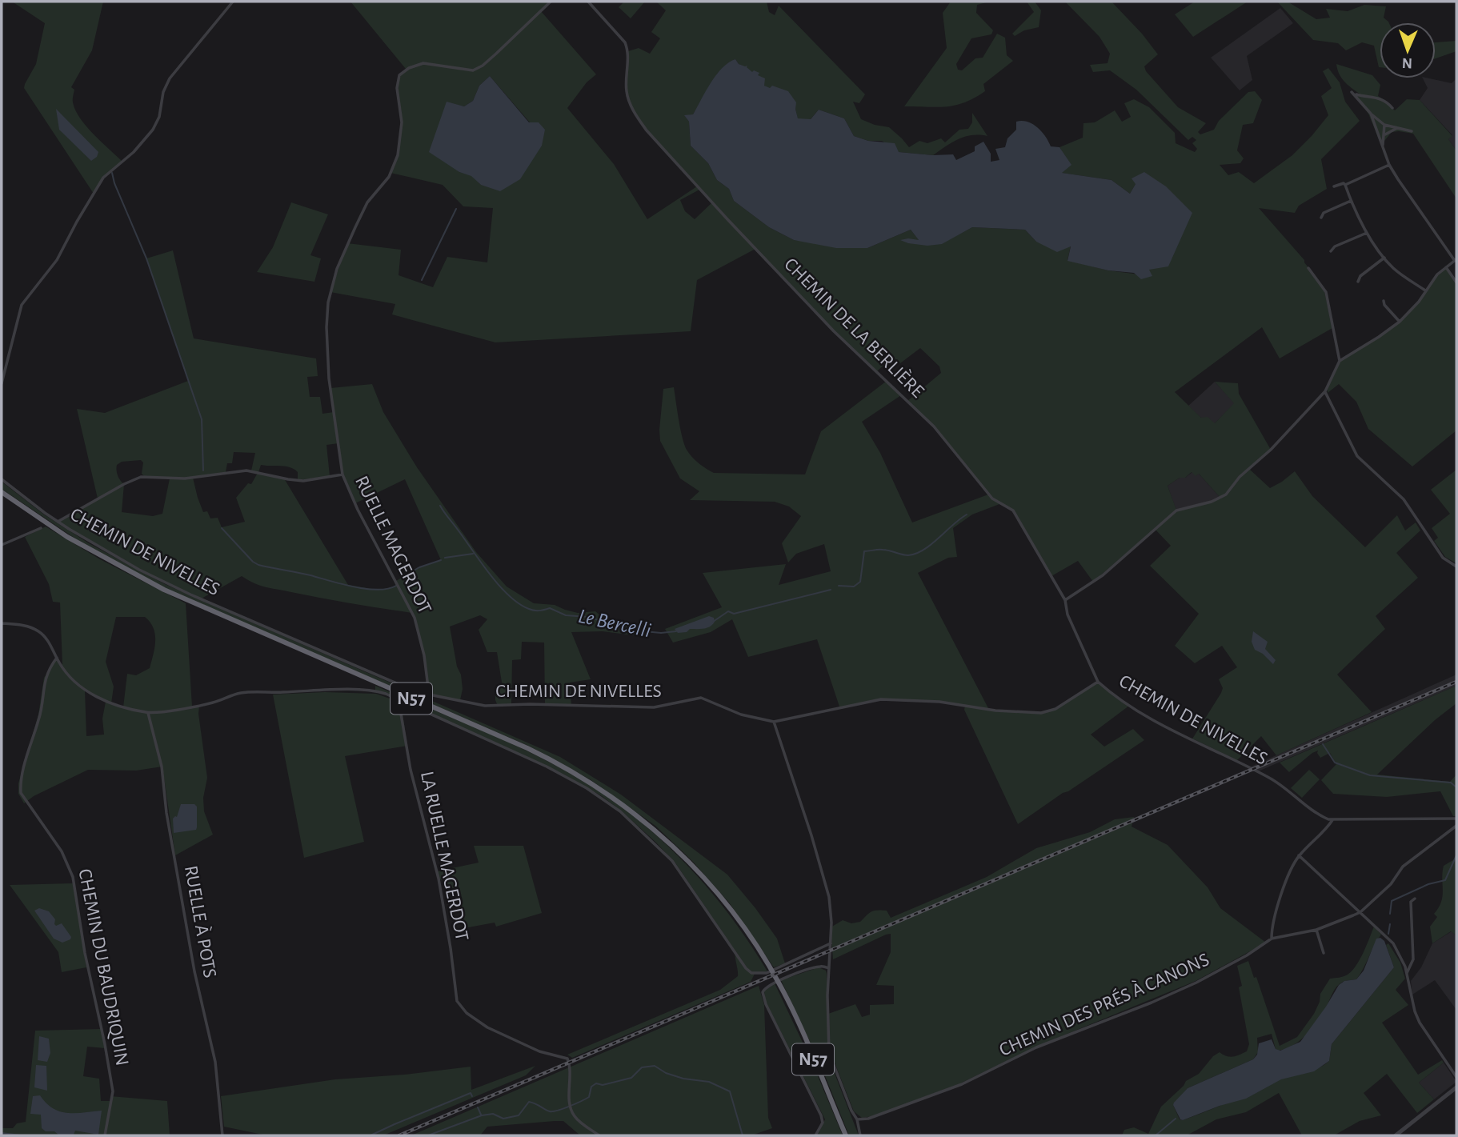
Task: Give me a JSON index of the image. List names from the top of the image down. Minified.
{"streets":{"highway":["N57"],"street":["CHEMIN DE LA BERLIÈRE","RUELLE MAGERDOT","CHEMIN DE NIVELLES","LA RUELLE MAGERDOT","RUELLE À POTS","CHEMIN DU BAUDRIQUIN","CHEMIN DES PRÉS À CANONS"]},"crossings":[["CHEMIN DE LA BERLIÈRE","CHEMIN DE NIVELLES"],["RUELLE MAGERDOT","CHEMIN DE NIVELLES"]],"water":["Le Bercelli"],"north":"bottom"}
